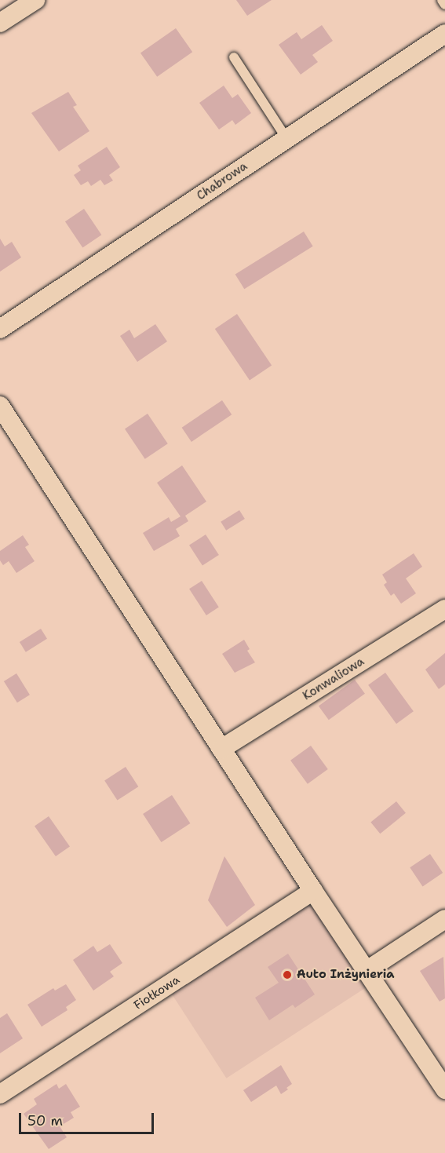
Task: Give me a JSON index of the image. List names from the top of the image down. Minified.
{"streets":{"street":["Chabrowa","Konwaliowa","Fiołkowa"]},"places":["Auto Inżynieria"],"scale_bar":"50 m"}
